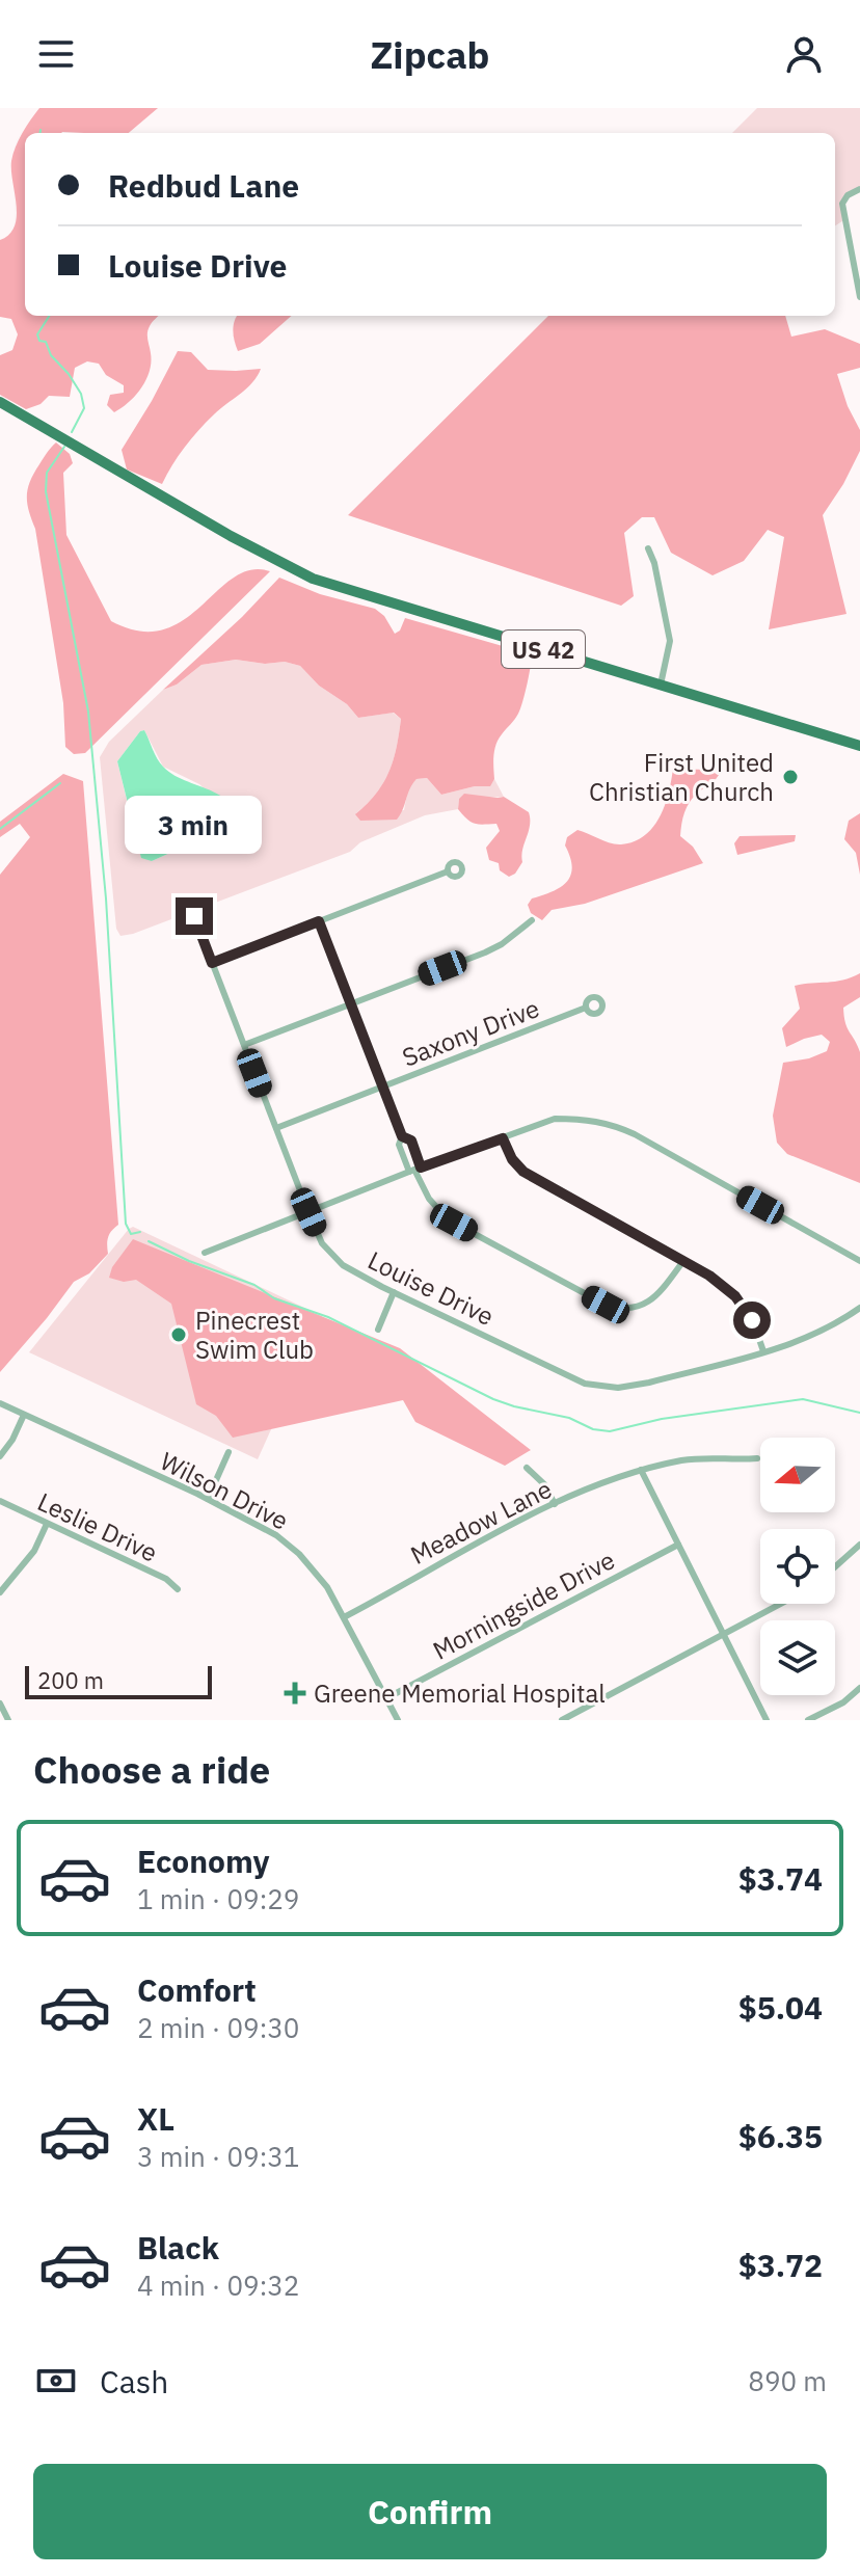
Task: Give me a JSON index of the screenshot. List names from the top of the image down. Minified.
{"streets":{"main road":["US 42"],"street":["Saxony Drive","Louise Drive","Wilson Drive","Meadow Lane","Leslie Drive","Morningside Drive"]},"crossings":[["Saxony Drive","Louise Drive"],["Wilson Drive","Meadow Lane"],["Wilson Drive","Morningside Drive"]],"places":{"other":["First United Christian Church","Pinecrest Swim Club"],"health":["Greene Memorial Hospital"]},"scale_bar":"200 m","north":"left","page":{"header":"Zipcab","banner":["Redbud Lane","Louise Drive"],"bubble":"3 min","scale":"200 m","heading":"Choose a ride","list":[{"name":"Economy","note":"1 min · 09:29","value":"$3.74"},{"name":"Comfort","note":"2 min · 09:30","value":"$5.04"},{"name":"XL","note":"3 min · 09:31","value":"$6.35"},{"name":"Black","note":"4 min · 09:32","value":"$3.72"}],"pay":["Cash","890 m"],"buttons":"Confirm"}}
